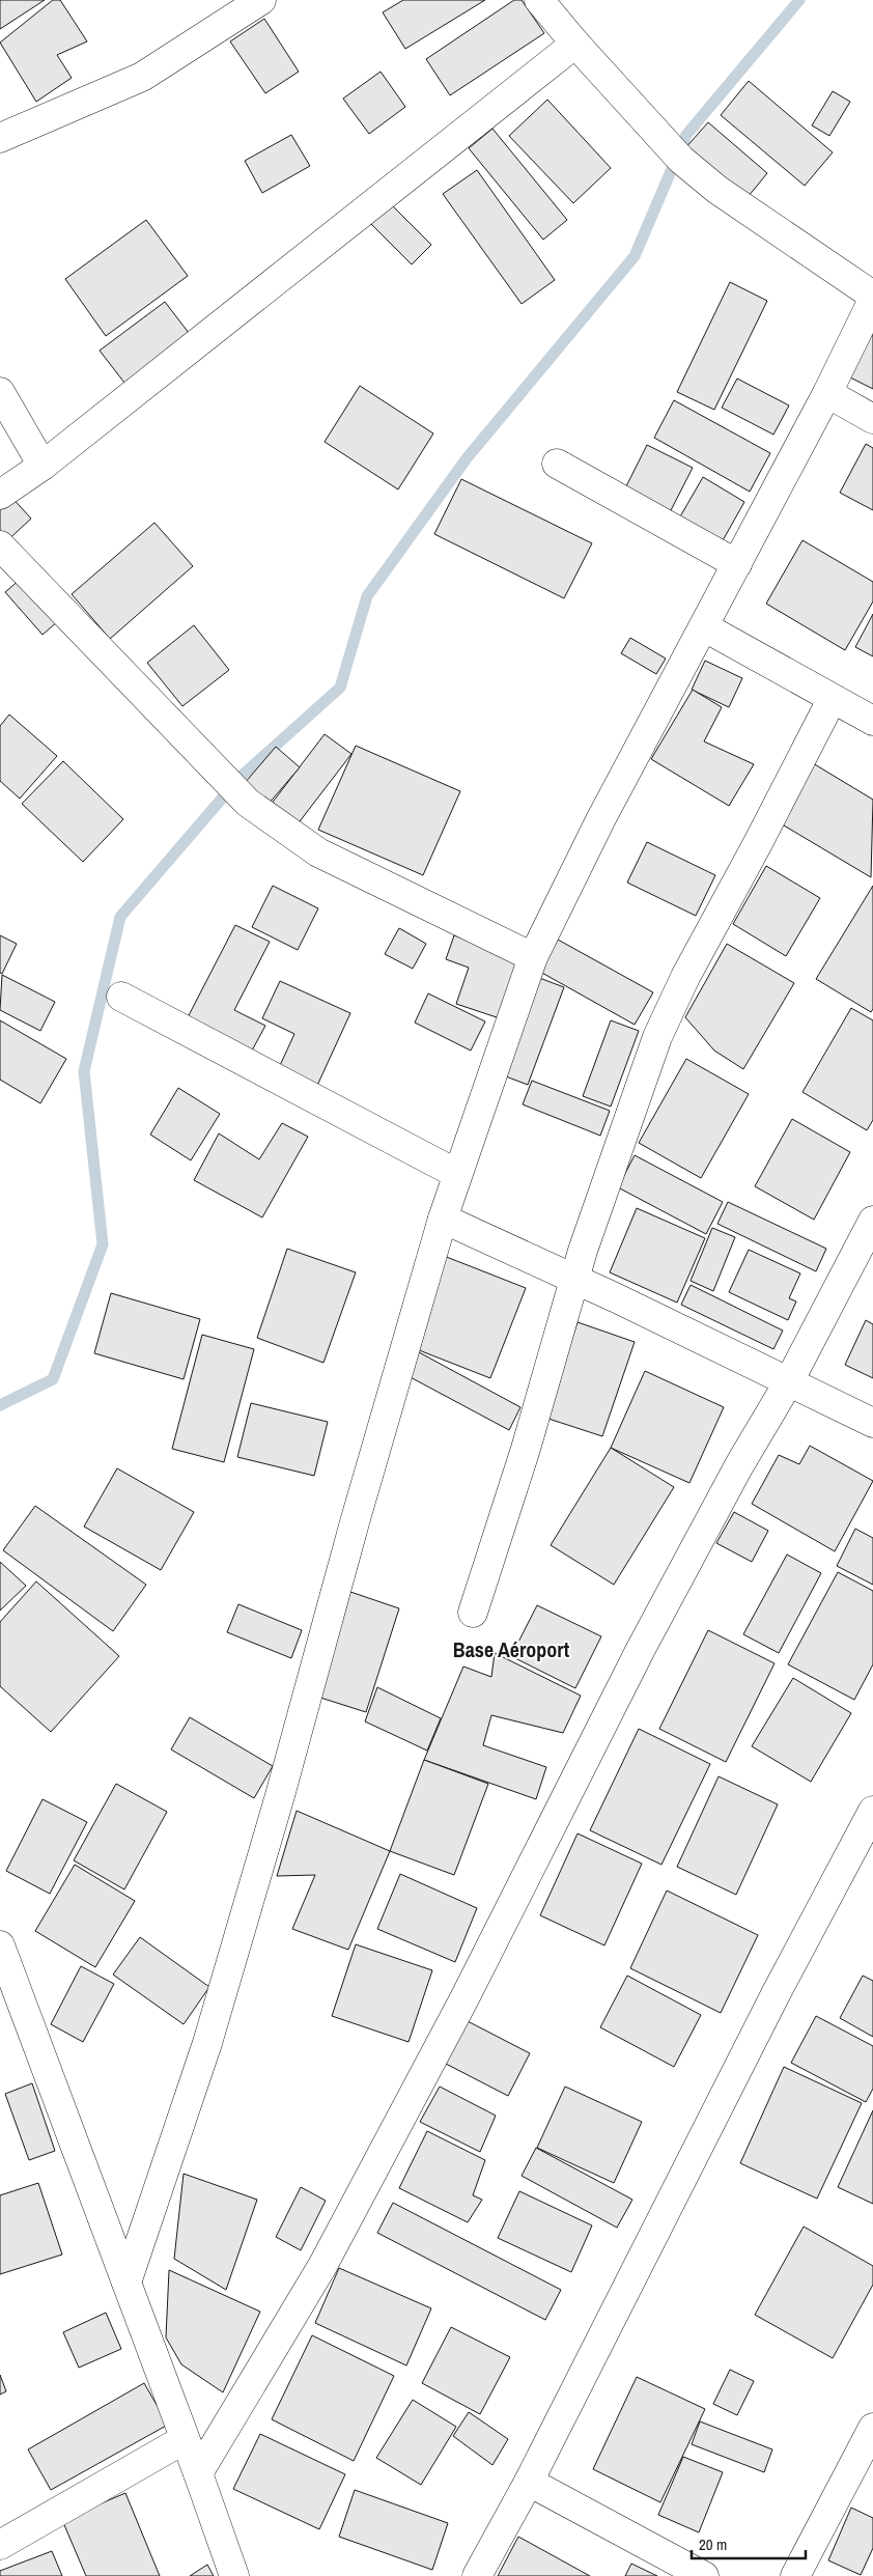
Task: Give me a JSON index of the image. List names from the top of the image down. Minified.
{"districts":["Base Aéroport"],"scale_bar":"20 m"}
